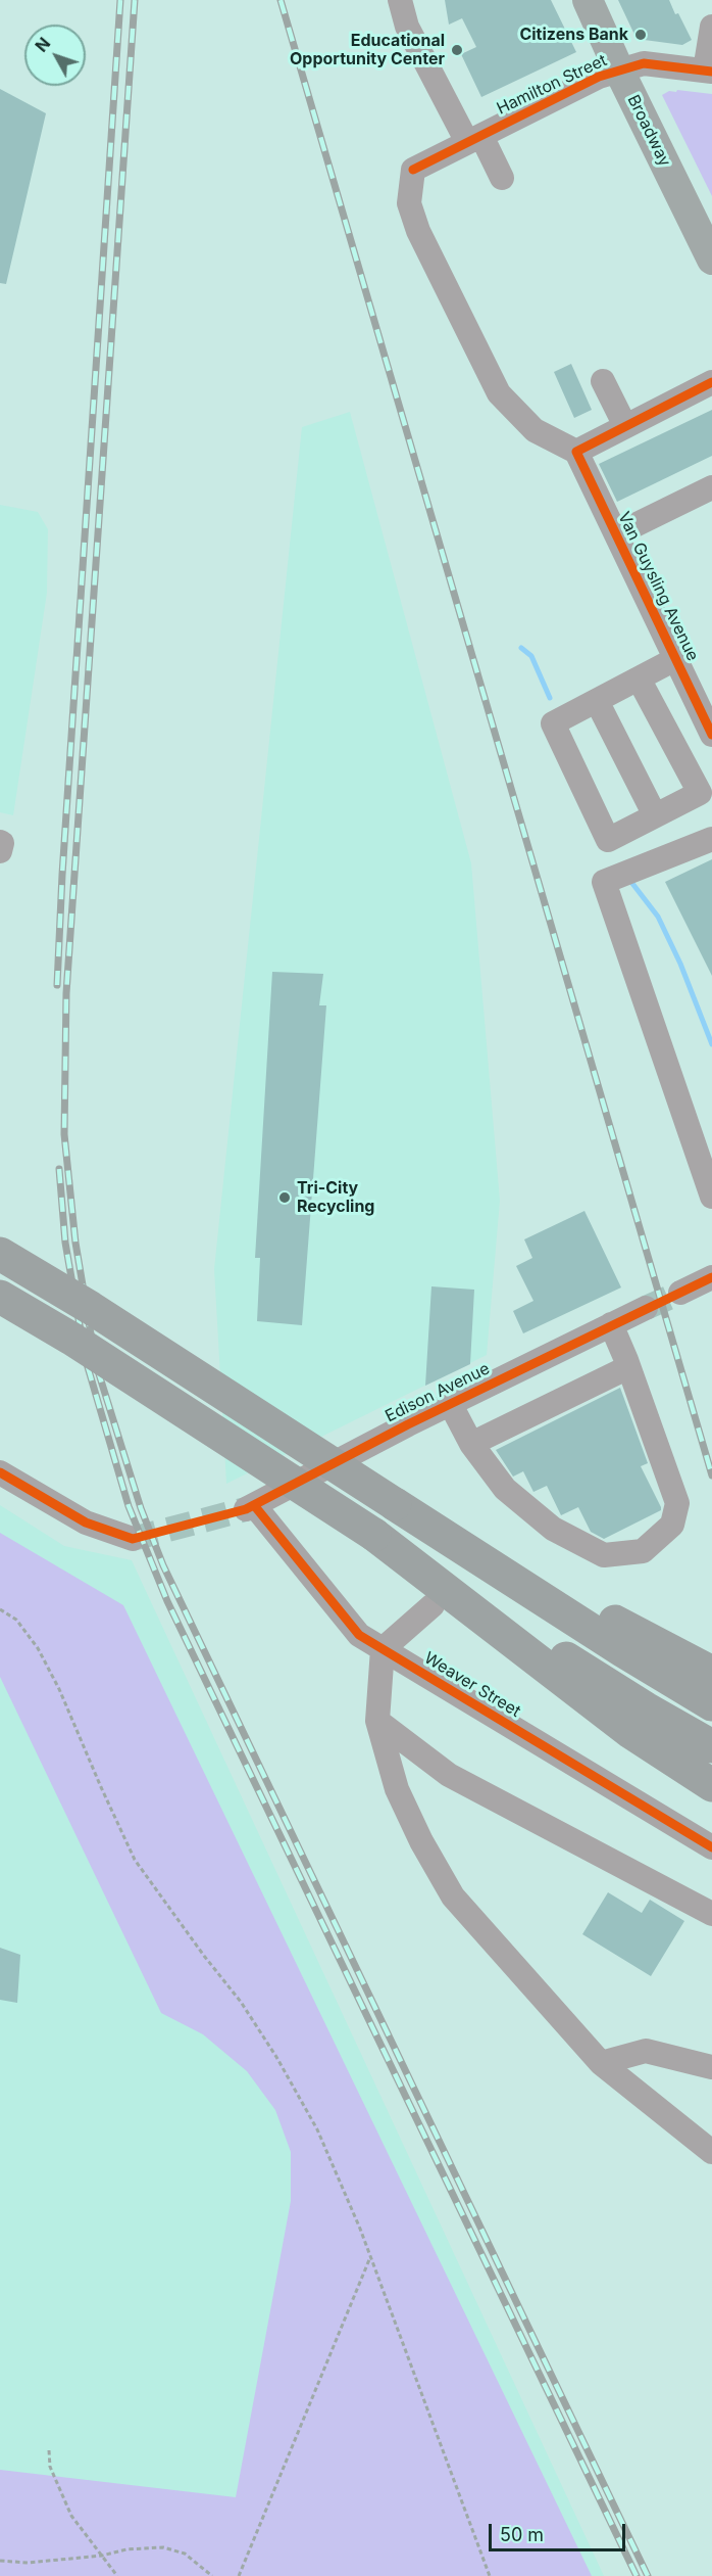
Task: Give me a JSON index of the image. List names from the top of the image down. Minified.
{"streets":{"main road":["Broadway"],"street":["Hamilton Street","Van Guysling Avenue","Edison Avenue","Weaver Street"]},"crossings":[["Hamilton Street","Broadway"],["Hamilton Street","Van Guysling Avenue"],["Edison Avenue","Weaver Street"]],"places":["Citizens Bank","Educational Opportunity Center","Tri-City Recycling"],"scale_bar":"50 m","north":"top left"}
